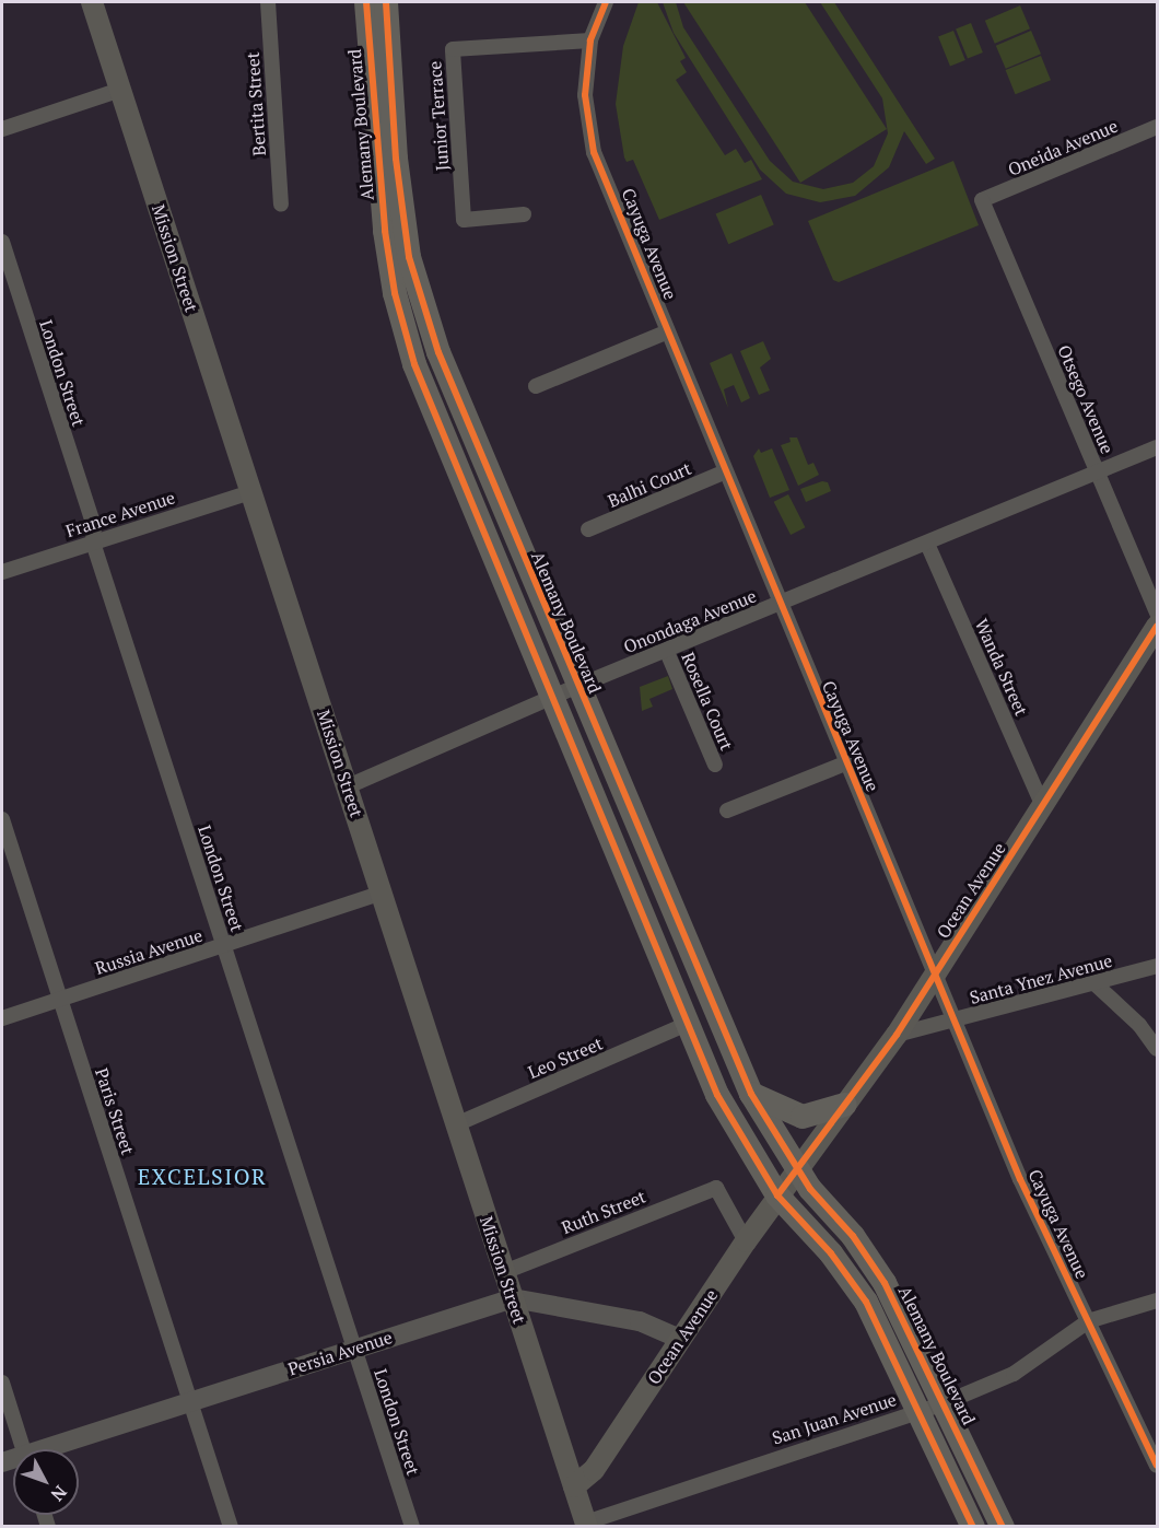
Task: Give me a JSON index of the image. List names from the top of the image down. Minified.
{"streets":{"main road":["Alemany Boulevard","Mission Street","Ocean Avenue"],"street":["Bertita Street","Junior Terrace","Oneida Avenue","Cayuga Avenue","London Street","Otsego Avenue","Balhi Court","France Avenue","Onondaga Avenue","Wanda Street","Rosella Court","Russia Avenue","Santa Ynez Avenue","Leo Street","Paris Street","Ruth Street","Persia Avenue","San Juan Avenue"]},"crossings":[["Junior Terrace","Cayuga Avenue"],["Alemany Boulevard","Onondaga Avenue"],["Alemany Boulevard","Ocean Avenue"],["Alemany Boulevard","Leo Street"],["Alemany Boulevard","San Juan Avenue"],["Oneida Avenue","Otsego Avenue"],["Cayuga Avenue","Balhi Court"],["Cayuga Avenue","Onondaga Avenue"],["Cayuga Avenue","Ocean Avenue"],["Cayuga Avenue","Santa Ynez Avenue"],["Cayuga Avenue","San Juan Avenue"],["Mission Street","France Avenue"],["Mission Street","Onondaga Avenue"],["Mission Street","Ocean Avenue"],["Mission Street","Russia Avenue"],["Mission Street","Leo Street"],["Mission Street","Ruth Street"],["Mission Street","Persia Avenue"],["Mission Street","San Juan Avenue"],["London Street","France Avenue"],["London Street","Russia Avenue"],["London Street","Persia Avenue"],["Otsego Avenue","Onondaga Avenue"],["Onondaga Avenue","Wanda Street"],["Onondaga Avenue","Rosella Court"],["Wanda Street","Ocean Avenue"],["Ocean Avenue","Santa Ynez Avenue"],["Ocean Avenue","Ruth Street"],["Ocean Avenue","Persia Avenue"],["Russia Avenue","Paris Street"],["Paris Street","Persia Avenue"]],"districts":["EXCELSIOR"],"north":"bottom right"}
